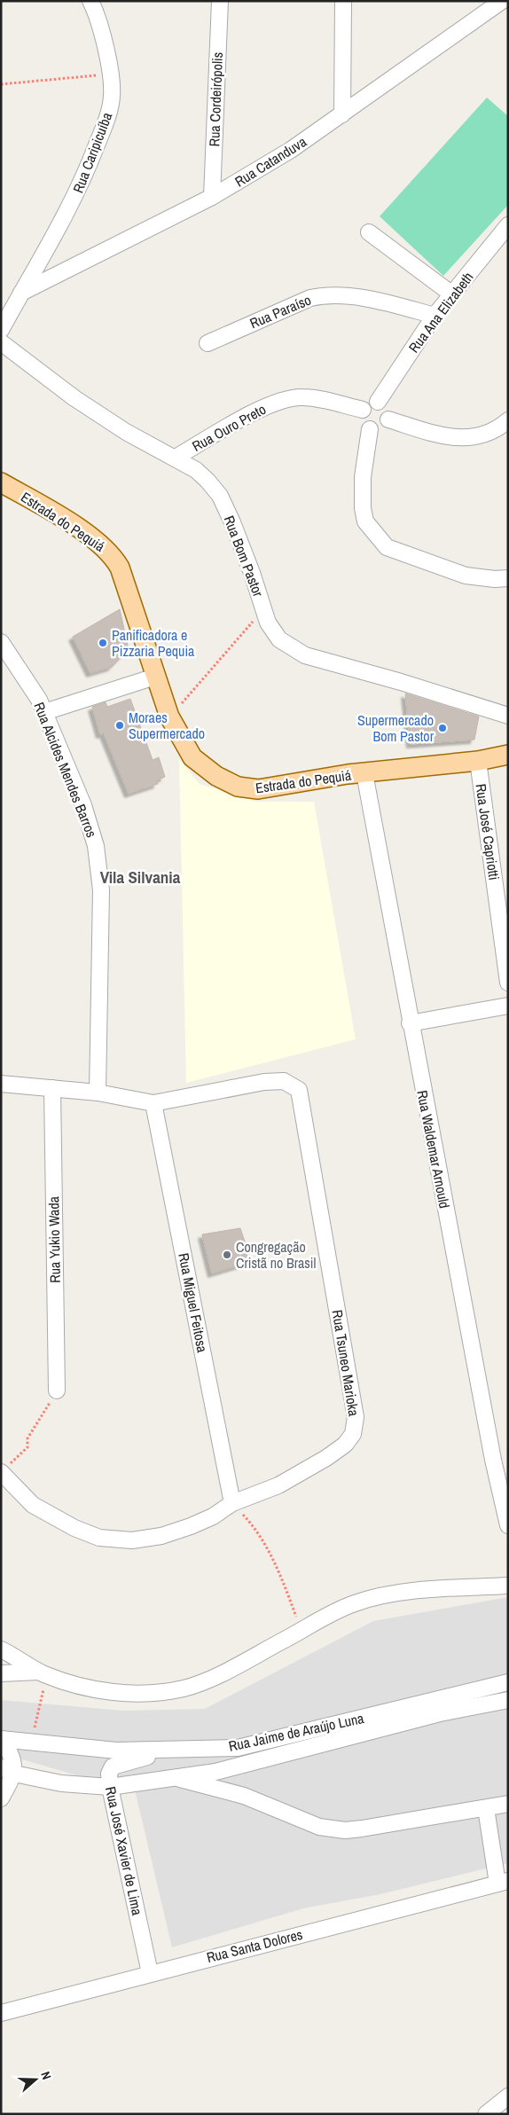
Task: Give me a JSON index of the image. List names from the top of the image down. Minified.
{"streets":{"main road":["Estrada do Pequiá"],"street":["Rua Cordeirópolis","Rua Caripicuíba","Rua Catanduva","Rua Paraíso","Rua Ana Elizabeth","Rua Ouro Preto","Rua Bom Pastor","Rua Alcides Mendes Barros","Rua José Capriotti","Rua Waldemar Arnould","Rua Yukio Wada","Rua Miguel Feitosa","Rua Tsuneo Marioka","Rua Jaime de Araújo Luna","Rua José Xavier de Lima","Rua Santa Dolores"]},"crossings":[["Rua Cordeirópolis","Rua Catanduva"],["Rua Caripicuíba","Rua Catanduva"],["Rua Paraíso","Rua Ana Elizabeth"],["Rua Ana Elizabeth","Rua Ouro Preto"],["Rua Ouro Preto","Rua Bom Pastor"],["Estrada do Pequiá","Rua José Capriotti"],["Estrada do Pequiá","Rua Waldemar Arnould"],["Rua Miguel Feitosa","Rua Tsuneo Marioka"],["Rua Jaime de Araújo Luna","Rua José Xavier de Lima"],["Rua José Xavier de Lima","Rua Santa Dolores"]],"districts":["Vila Silvania"],"places":["Panificadora e Pizzaria Pequia","Moraes Supermercado","Supermercado Bom Pastor","Congregação Cristã no Brasil"],"north":"right"}
